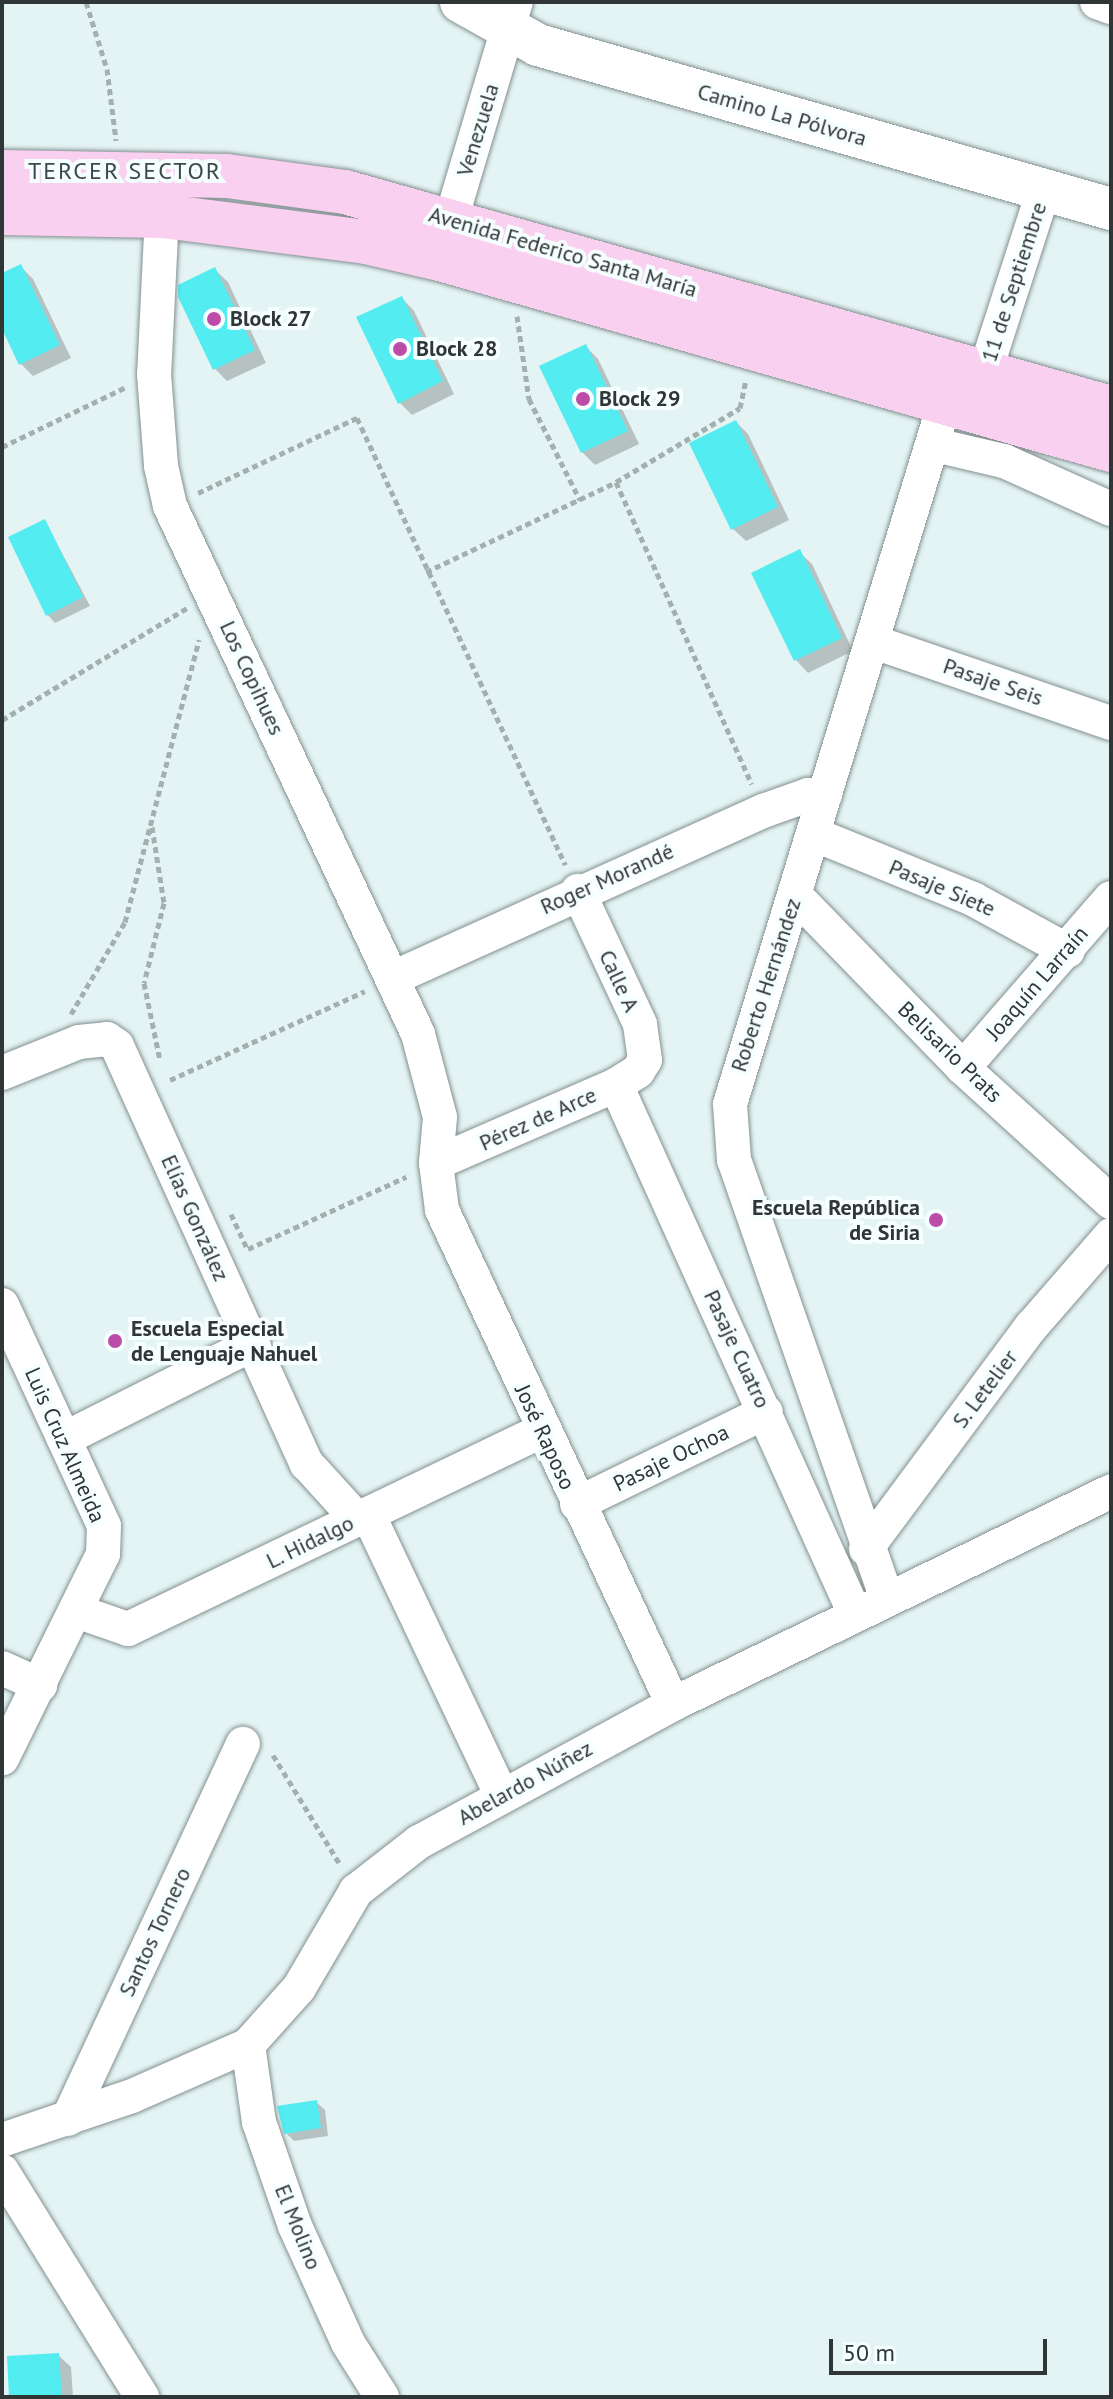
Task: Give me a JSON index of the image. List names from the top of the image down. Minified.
{"streets":{"main road":["Avenida Federico Santa María"],"street":["Camino La Pólvora","Venezuela","11 de Septiembre","Los Copihues","Pasaje Seis","Roger Morandé","Pasaje Siete","Calle A","Joaquín Larraín","Roberto Hernández","Belisario Prats","Pérez de Arce","Elías González","Pasaje Cuatro","S. Letelier","José Raposo","Luis Cruz Almeida","Pasaje Ochoa","L. Hidalgo","Abelardo Núñez","Santos Tornero","El Molino"]},"crossings":[["Camino La Pólvora","Venezuela"],["Camino La Pólvora","11 de Septiembre"],["Venezuela","Avenida Federico Santa María"],["Avenida Federico Santa María","11 de Septiembre"],["Avenida Federico Santa María","Los Copihues"],["Avenida Federico Santa María","Roberto Hernández"],["11 de Septiembre","Roberto Hernández"],["Los Copihues","Roger Morandé"],["Los Copihues","Pérez de Arce"],["Los Copihues","José Raposo"],["Pasaje Seis","Roberto Hernández"],["Roger Morandé","Calle A"],["Roger Morandé","Roberto Hernández"],["Pasaje Siete","Joaquín Larraín"],["Pasaje Siete","Roberto Hernández"],["Calle A","Pérez de Arce"],["Calle A","Pasaje Cuatro"],["Joaquín Larraín","Belisario Prats"],["Roberto Hernández","Belisario Prats"],["Roberto Hernández","S. Letelier"],["Roberto Hernández","Abelardo Núñez"],["Pérez de Arce","Pasaje Cuatro"],["Pérez de Arce","José Raposo"],["Elías González","L. Hidalgo"],["Elías González","Abelardo Núñez"],["Pasaje Cuatro","Pasaje Ochoa"],["Pasaje Cuatro","Abelardo Núñez"],["José Raposo","Pasaje Ochoa"],["José Raposo","L. Hidalgo"],["José Raposo","Abelardo Núñez"],["Luis Cruz Almeida","L. Hidalgo"],["Abelardo Núñez","Santos Tornero"],["Abelardo Núñez","El Molino"]],"districts":["TERCER SECTOR"],"places":["Block 27","Block 28","Block 29","Escuela República de Siria","Escuela Especial de Lenguaje Nahuel"],"scale_bar":"50 m"}
